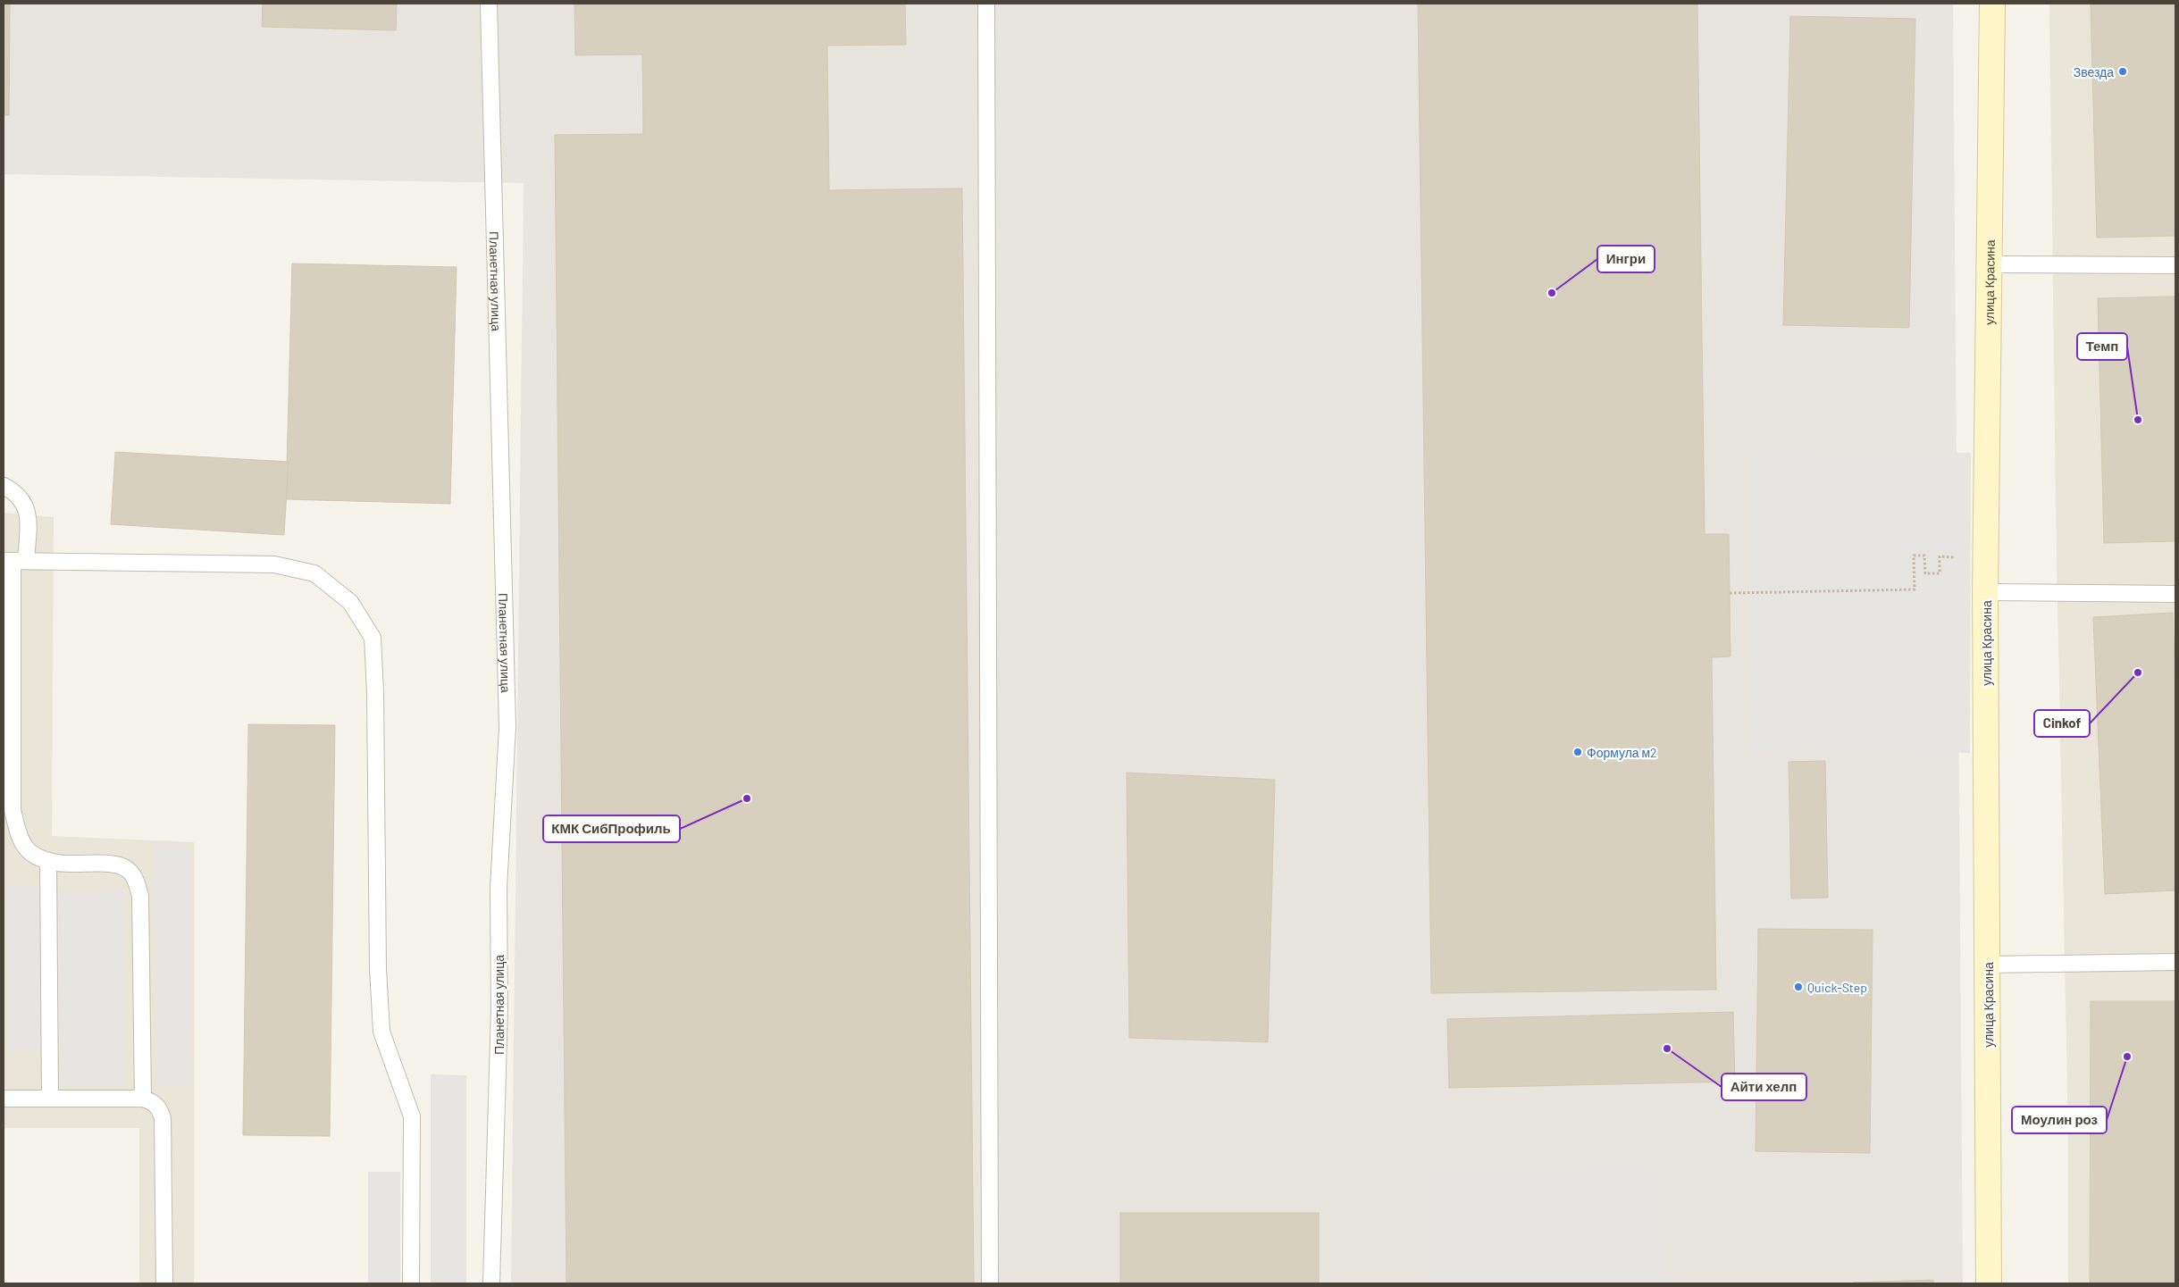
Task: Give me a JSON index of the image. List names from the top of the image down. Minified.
{"streets":{"street":["улица Красина"],"lane":["Планетная улица"]},"places":["Звезда","Ингри","Темп","Cinkof","Формула м2","КМК СибПрофиль","Quick-Step","Айти хелп","Моулин роз"]}
